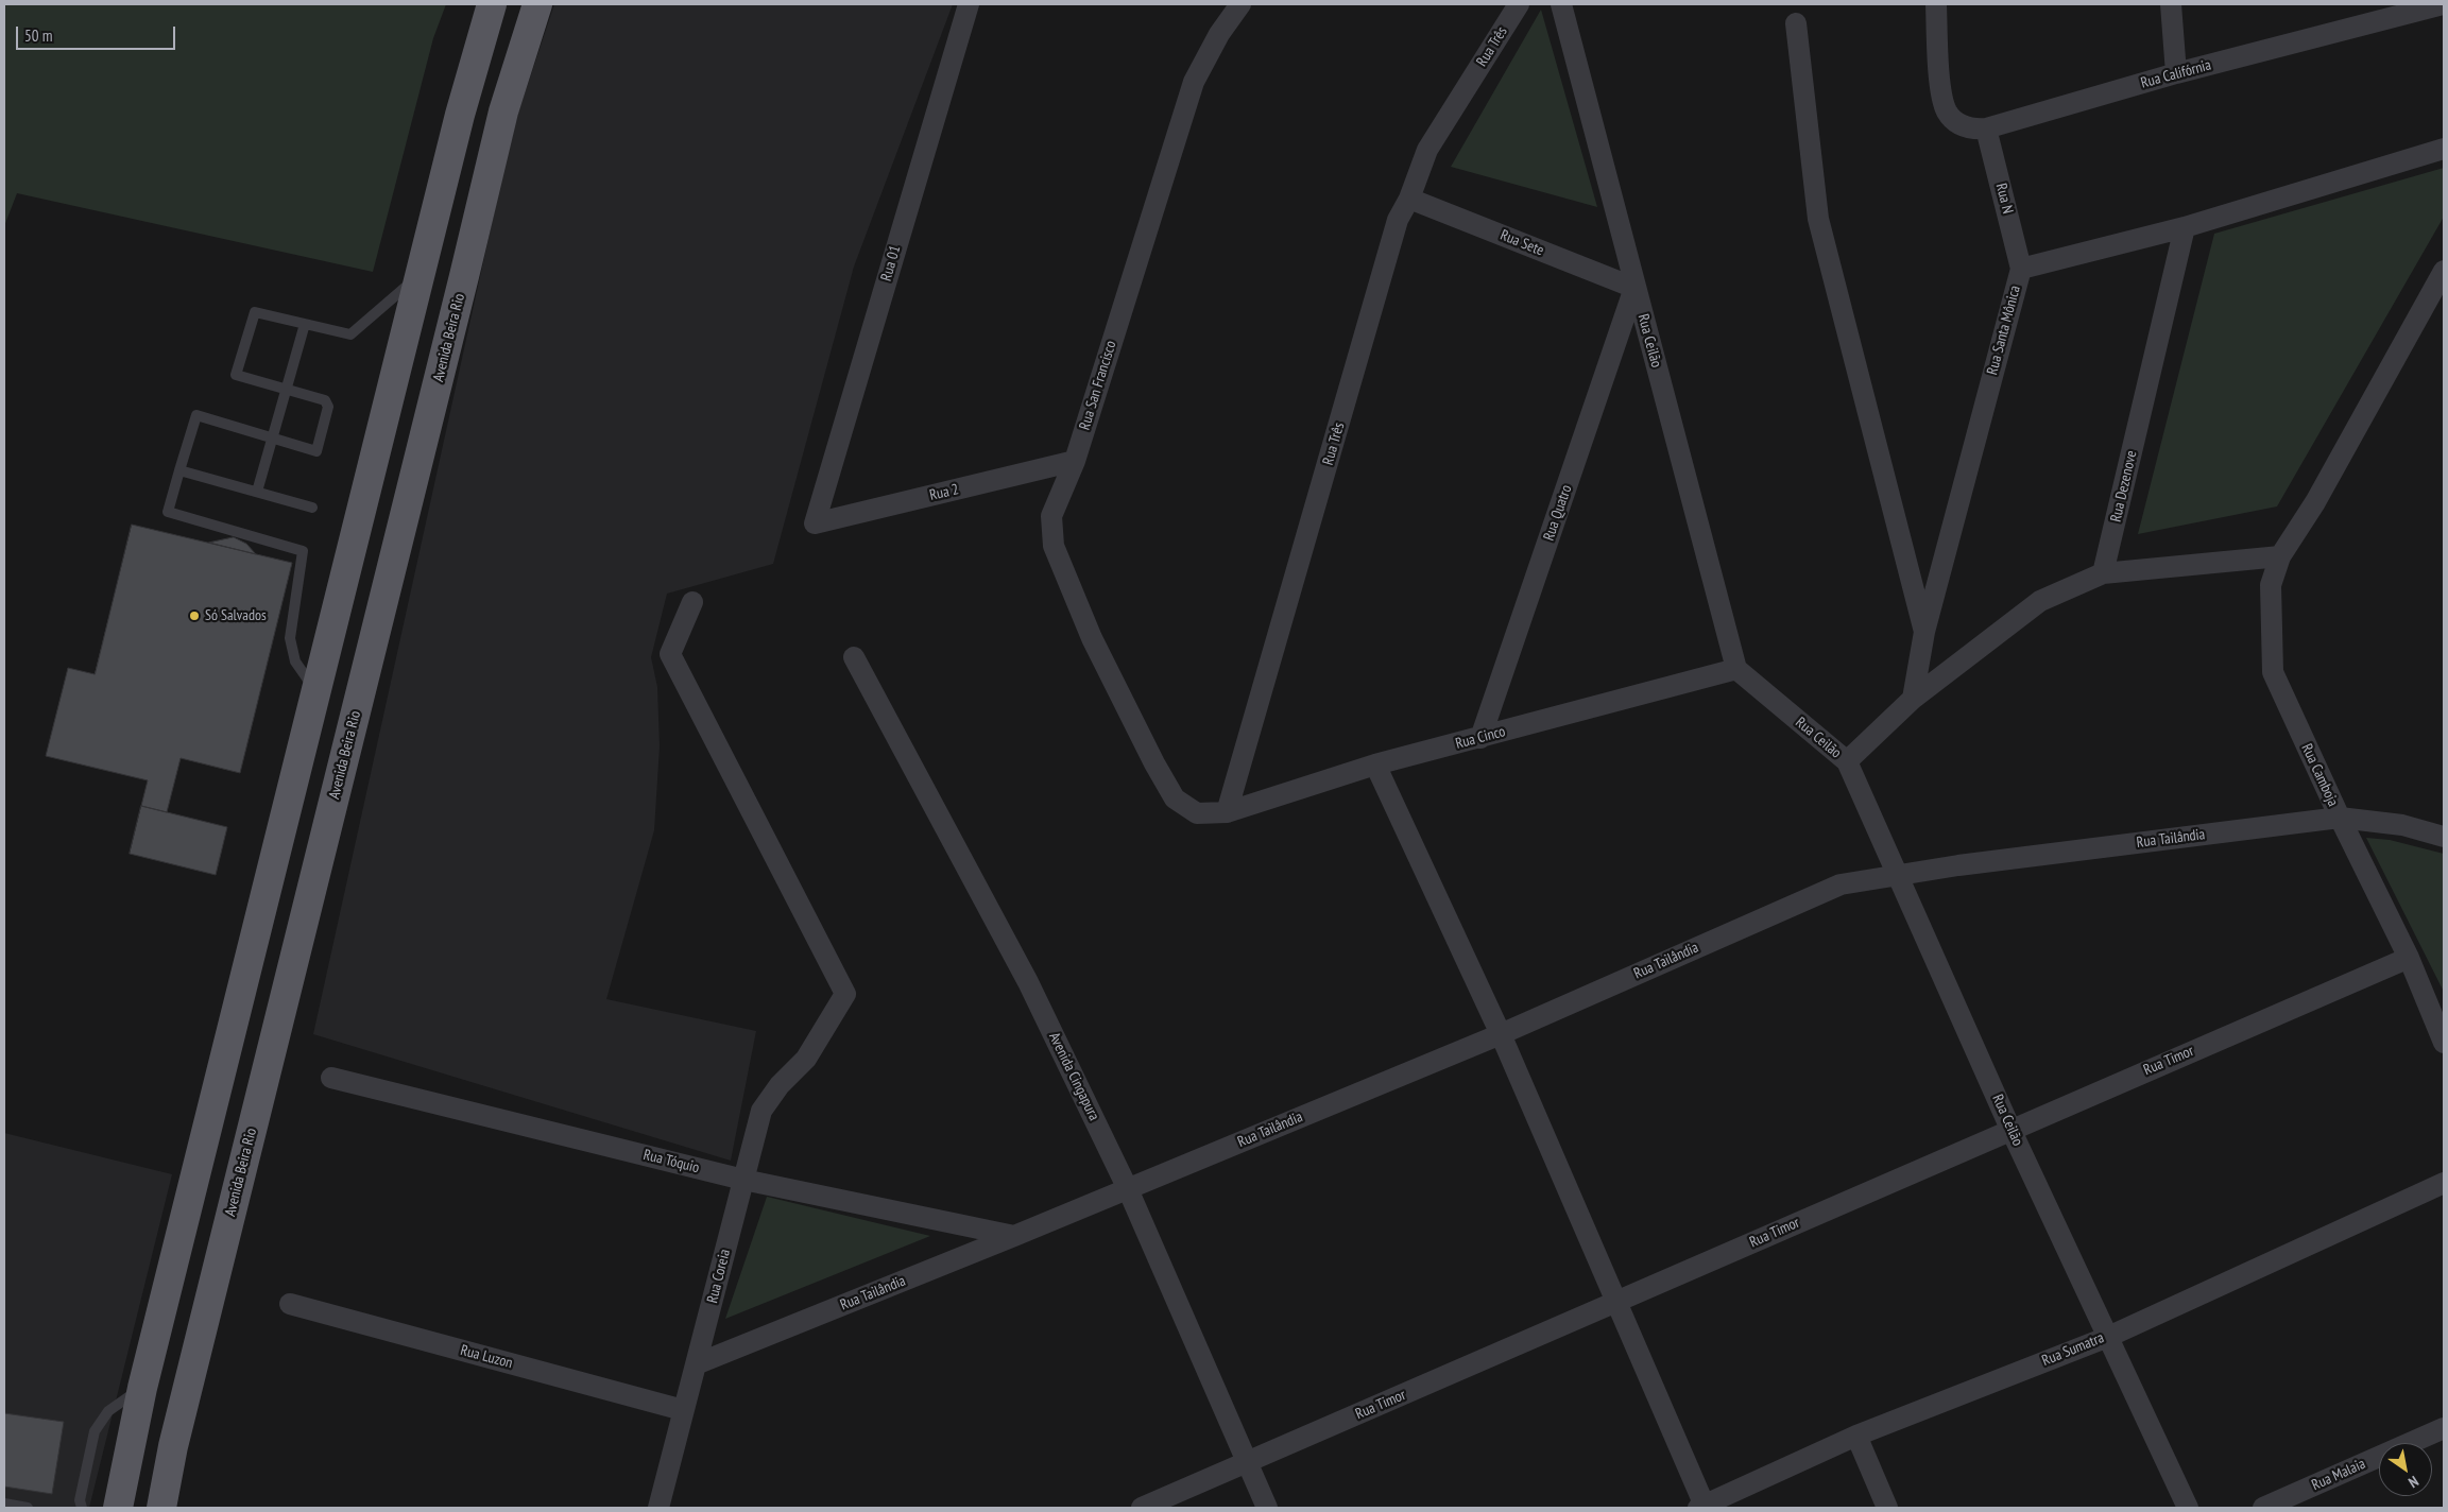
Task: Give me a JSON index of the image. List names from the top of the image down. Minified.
{"streets":{"main road":["Avenida Beira Rio"],"street":["Rua Três","Rua Califórnia","Rua N","Rua Sete","Rua 01","Rua Santa Mônica","Rua Ceilão","Rua San Francisco","Rua Dezenove","Rua 2","Rua Quatro","Rua Cinco","Rua Camboja","Rua Tailândia","Rua Timor","Avenida Cingapura","Rua Tóquio","Rua Coreia","Rua Sumatra","Rua Luzon","Rua Malaia"]},"crossings":[["Rua Três","Rua Sete"],["Rua Três","Rua San Francisco"],["Rua Três","Rua Cinco"],["Rua Califórnia","Rua N"],["Rua N","Rua Santa Mônica"],["Rua Sete","Rua Ceilão"],["Rua Sete","Rua Quatro"],["Rua 01","Rua 2"],["Rua Santa Mônica","Rua Dezenove"],["Rua Ceilão","Rua Quatro"],["Rua Ceilão","Rua Cinco"],["Rua Ceilão","Rua Tailândia"],["Rua Ceilão","Rua Timor"],["Rua Ceilão","Rua Sumatra"],["Rua San Francisco","Rua 2"],["Rua San Francisco","Rua Cinco"],["Rua Quatro","Rua Cinco"],["Rua Camboja","Rua Tailândia"],["Rua Camboja","Rua Timor"],["Rua Tailândia","Avenida Cingapura"],["Rua Tailândia","Rua Tóquio"],["Rua Tailândia","Rua Coreia"],["Rua Timor","Avenida Cingapura"],["Rua Tóquio","Rua Coreia"],["Rua Coreia","Rua Luzon"]],"places":["Só Salvados"],"scale_bar":"50 m","north":"bottom right"}
